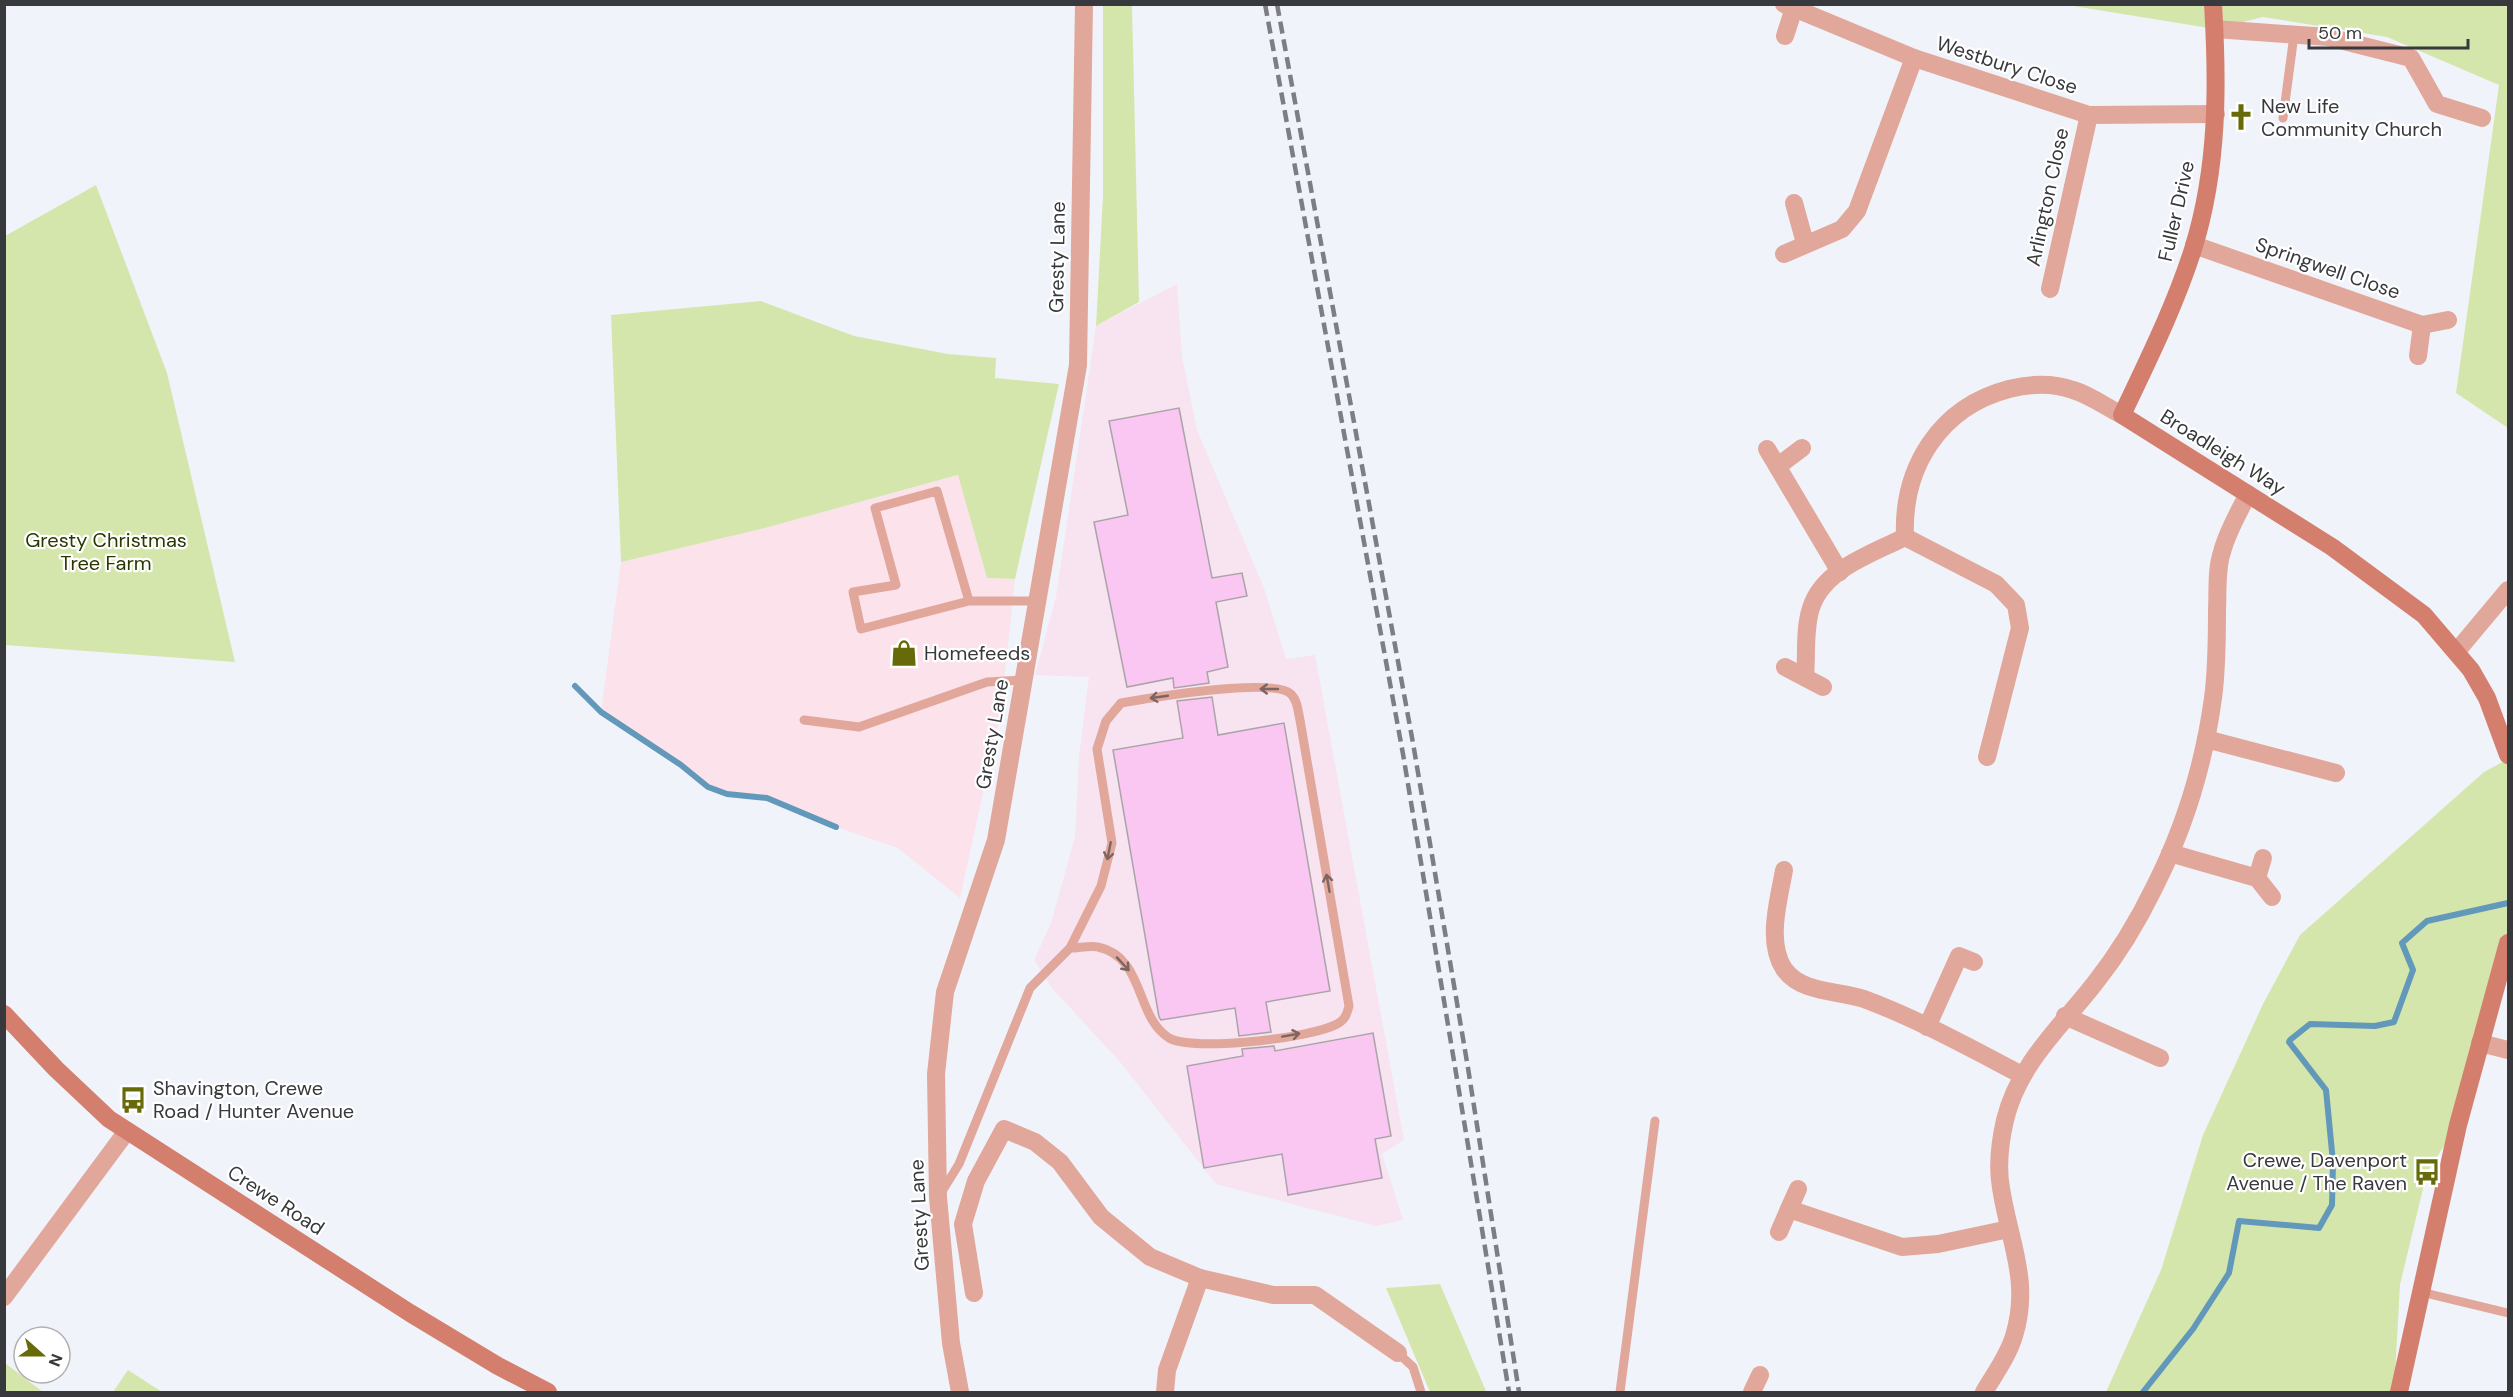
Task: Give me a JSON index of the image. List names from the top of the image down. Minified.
{"streets":{"street":["Westbury Close","Arlington Close","Fuller Drive","Gresty Lane","Springwell Close","Broadleigh Way","Crewe Road"]},"crossings":[["Westbury Close","Arlington Close"],["Westbury Close","Fuller Drive"],["Fuller Drive","Springwell Close"],["Fuller Drive","Broadleigh Way"]],"parks":["Gresty Christmas Tree Farm"],"places":{"church":["New Life Community Church"],"shop":["Homefeeds"],"bus stop":["Shavington, Crewe Road / Hunter Avenue","Crewe, Davenport Avenue / The Raven"]},"scale_bar":"50 m","north":"right"}
